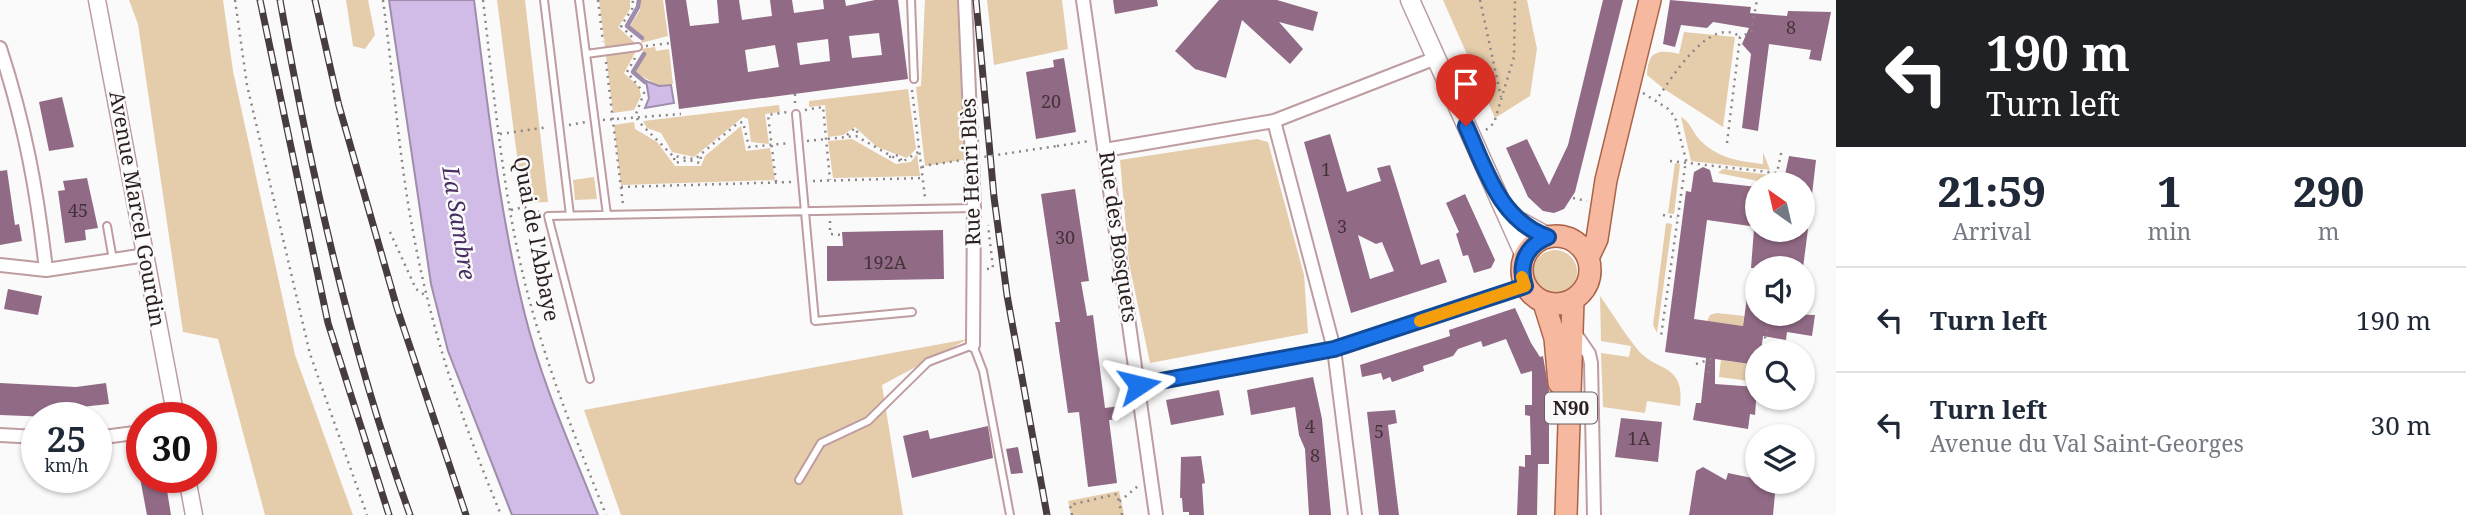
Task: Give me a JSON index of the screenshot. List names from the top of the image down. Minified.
{"streets":{"main road":["N90"],"street":["Rue Henri Blès","Avenue Marcel Gourdin","Rue des Bosquets"],"path":["Quai de l'Abbaye"]},"water":["La Sambre"],"house_numbers":["8","20","1","45","3","30","192A","4","5","1A","8"],"north":"top left","page":{"turn":["190 m","Turn left"],"eta":["21:59","Arrival","1","min","290","m"],"list":[{"name":"Turn left","value":"190 m"},{"name":"Turn left","note":"Avenue du Val Saint-Georges","value":"30 m"}],"speed":"25 km/h","limit":"30"}}
